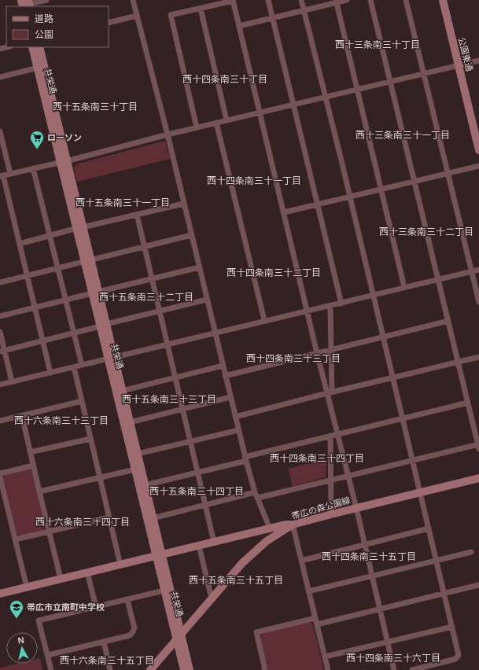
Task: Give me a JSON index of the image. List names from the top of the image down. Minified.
{"streets":{"street":["公園東通","共栄通","帯広の森公園線"]},"crossings":[["共栄通","帯広の森公園線"]],"districts":["西十三条南三十丁目","西十四条南三十丁目","西十五条南三十丁目","西十三条南三十一丁目","西十四条南三十一丁目","西十五条南三十一丁目","西十三条南三十二丁目","西十四条南三十二丁目","西十五条南三十二丁目","西十四条南三十三丁目","西十五条南三十三丁目","西十六条南三十三丁目","西十四条南三十四丁目","西十五条南三十四丁目","西十六条南三十四丁目","西十四条南三十五丁目","西十五条南三十五丁目","西十四条南三十六丁目","西十六条南三十五丁目"],"places":{"supermarket":["ローソン"],"school or university":["帯広市立南町中学校"]},"legend":["道路","公園"],"north":"top"}
